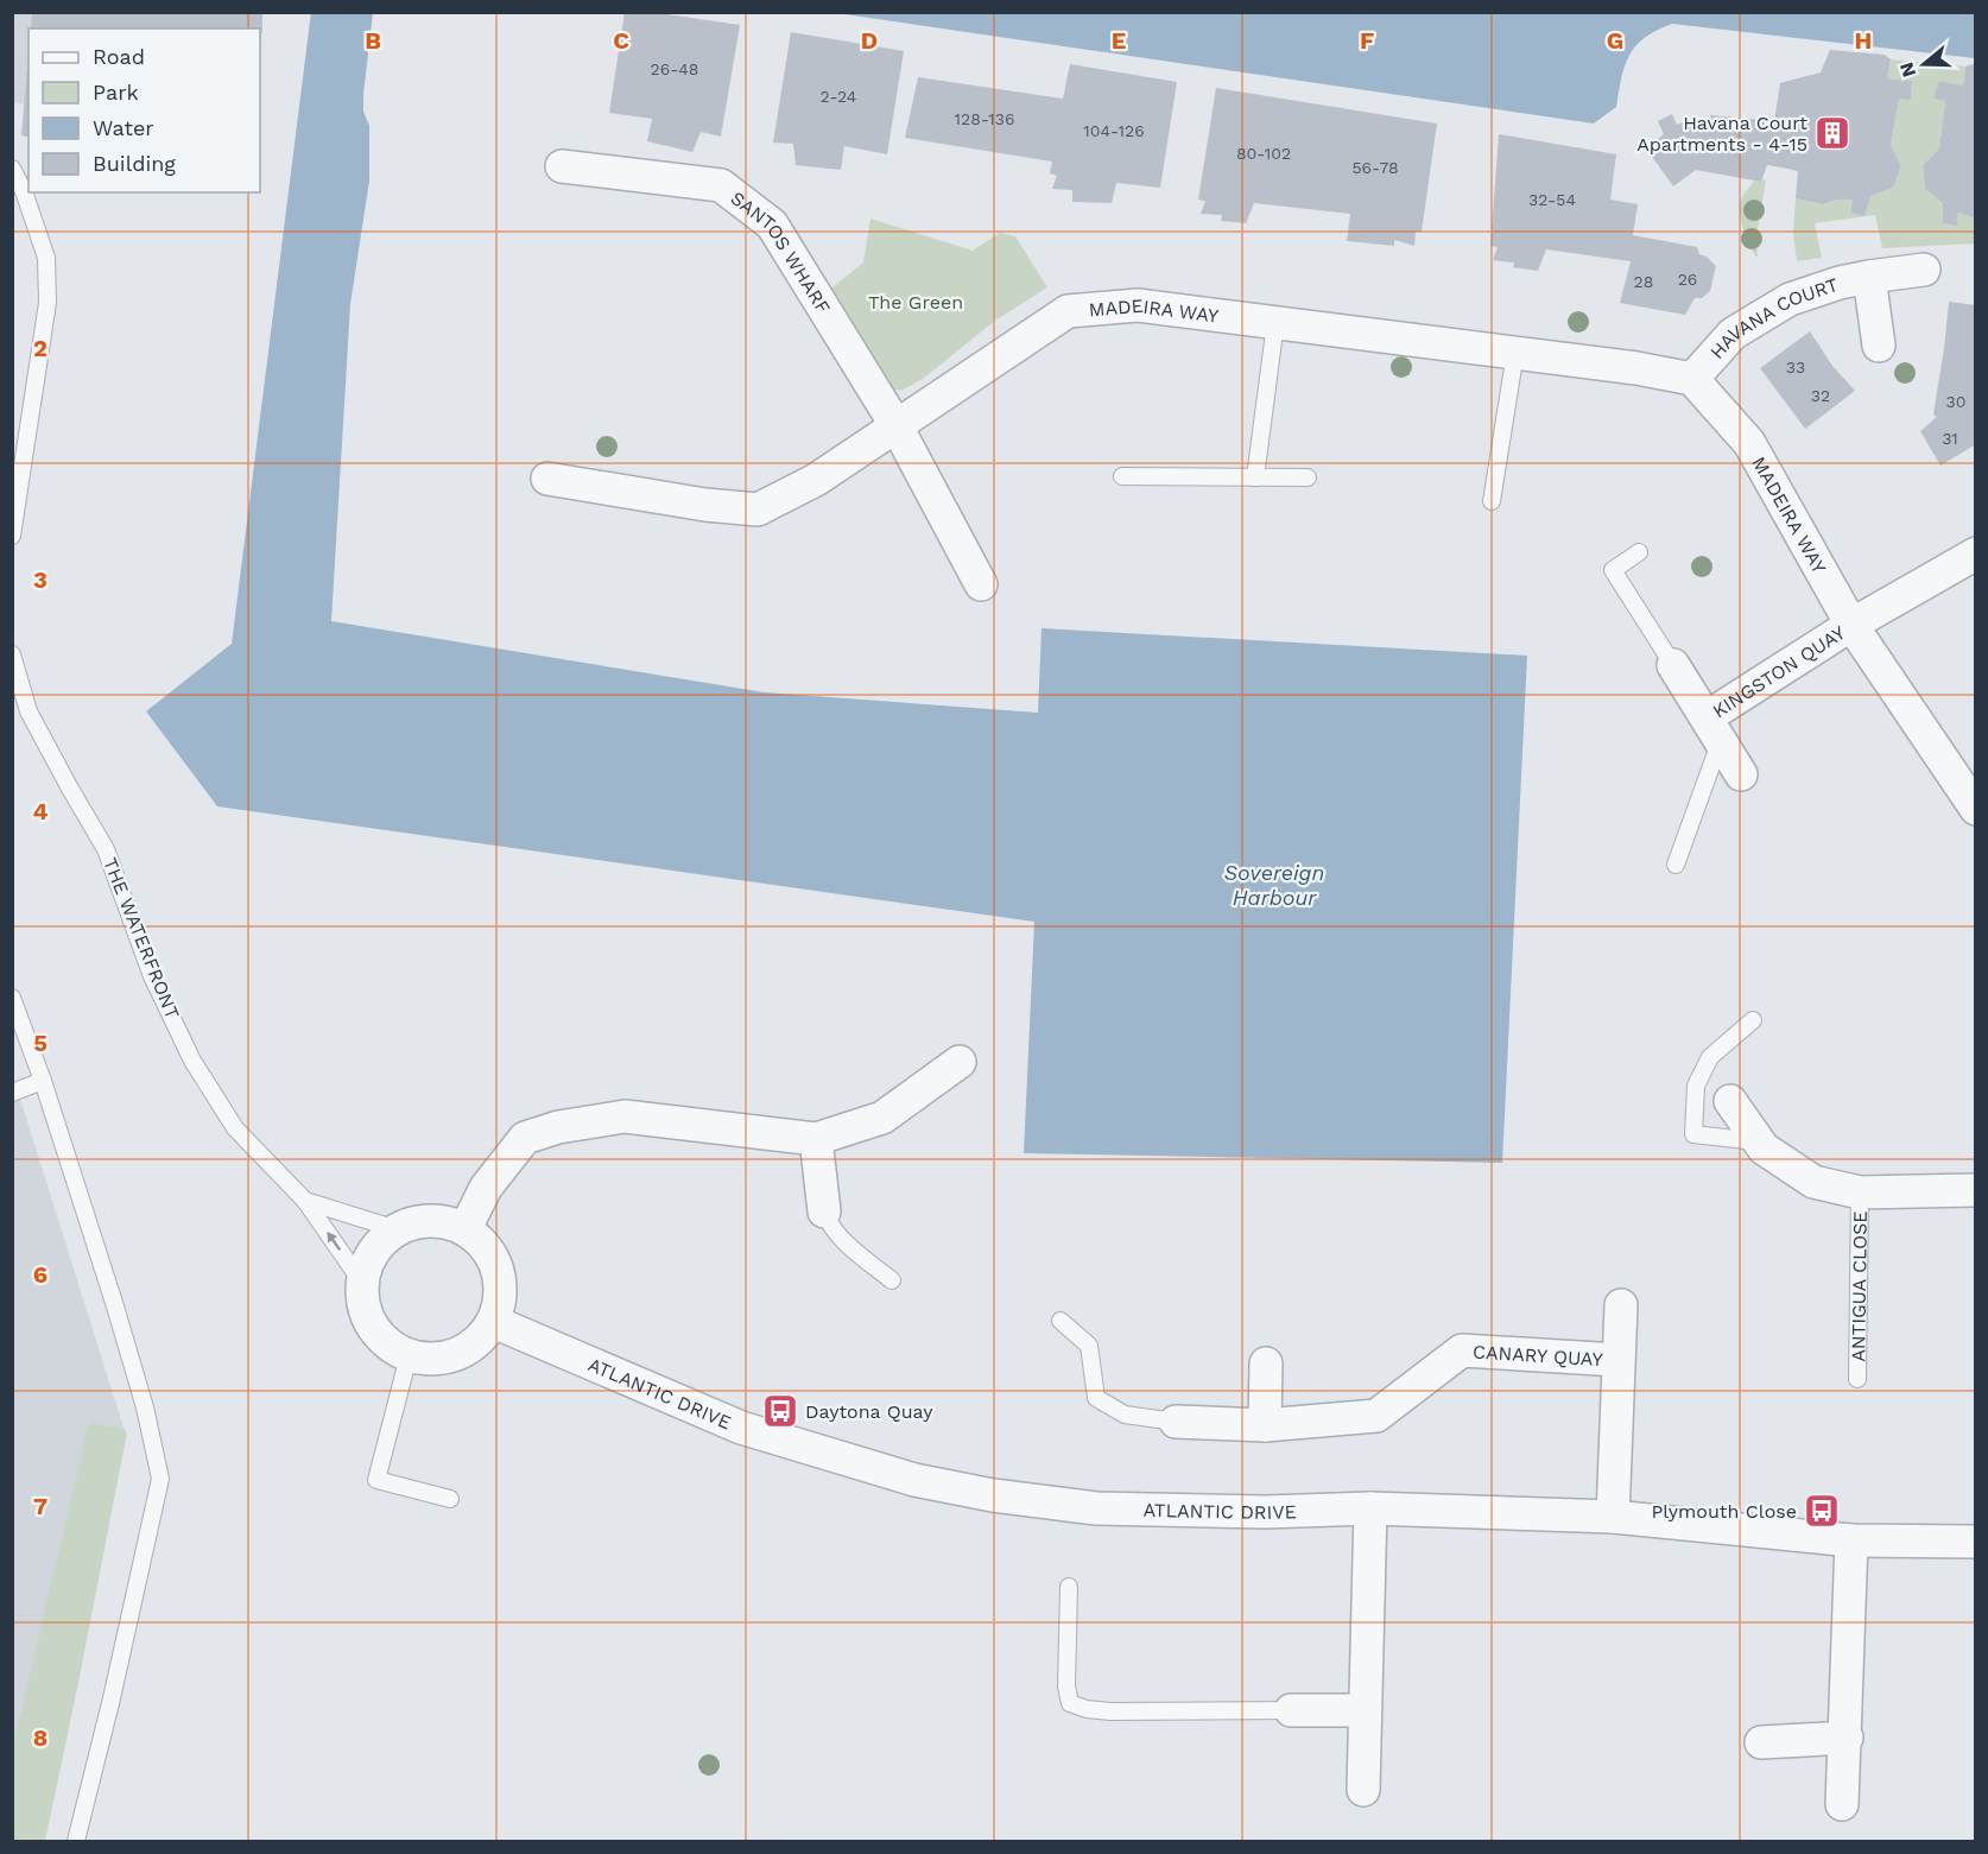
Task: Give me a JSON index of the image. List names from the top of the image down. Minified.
{"streets":{"street":["SANTOS WHARF","MADEIRA WAY","HAVANA COURT","KINGSTON QUAY","ANTIGUA CLOSE","CANARY QUAY","ATLANTIC DRIVE"],"lane":["THE WATERFRONT"]},"crossings":[["SANTOS WHARF","MADEIRA WAY"],["MADEIRA WAY","HAVANA COURT"],["MADEIRA WAY","KINGSTON QUAY"],["THE WATERFRONT","ATLANTIC DRIVE"],["CANARY QUAY","ATLANTIC DRIVE"]],"water":["Sovereign Harbour"],"parks":["The Green"],"places":{"building":["Havana Court Apartments - 4-15"],"bus stop":["Daytona Quay","Plymouth Close"]},"house_numbers":["26-48","2-24","128-136","104-126","80-102","56-78","32-54","26","28","33","32","30","31"],"legend":["Road","Park","Water","Building"],"north":"left","grid":{"columns":["B","C","D","E","F","G","H"],"rows":["2","3","4","5","6","7","8"]}}
